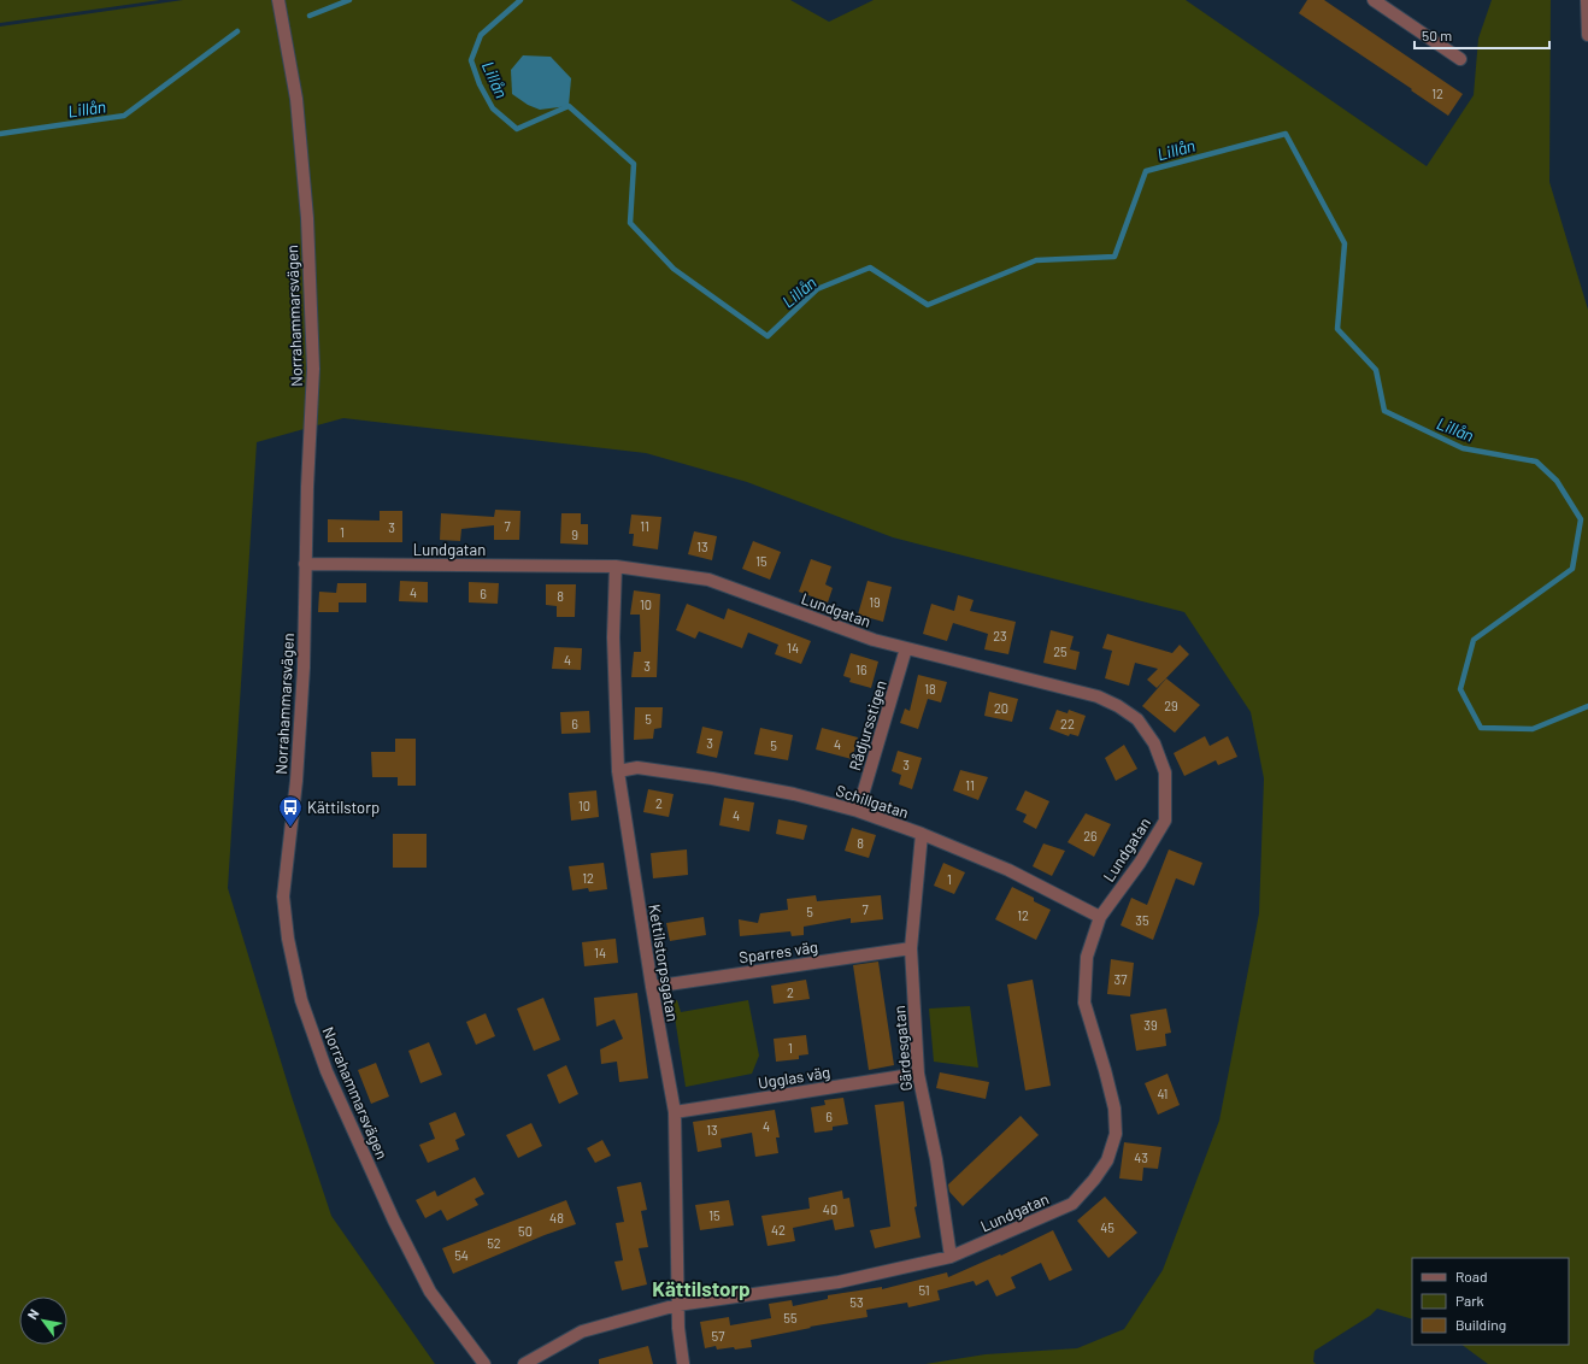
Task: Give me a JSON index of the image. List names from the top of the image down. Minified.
{"streets":{"street":["Norrahammarsvägen","Lundgatan","Rådjursstigen","Schillgatan","Sparres väg","Kettilstorpsgatan","Gärdesgatan","Ugglas väg"]},"crossings":[["Norrahammarsvägen","Lundgatan"],["Lundgatan","Rådjursstigen"],["Lundgatan","Schillgatan"],["Lundgatan","Kettilstorpsgatan"],["Lundgatan","Gärdesgatan"],["Rådjursstigen","Schillgatan"],["Schillgatan","Kettilstorpsgatan"],["Schillgatan","Gärdesgatan"],["Sparres väg","Kettilstorpsgatan"],["Sparres väg","Gärdesgatan"],["Kettilstorpsgatan","Ugglas väg"],["Gärdesgatan","Ugglas väg"]],"districts":["Kättilstorp"],"water":["Lillån"],"places":{"bus stop":["Kättilstorp"]},"house_numbers":["12","7","11","3","1","9","13","15","4","6","8","19","10","23","14","25","4","3","16","18","29","20","5","6","22","3","4","5","3","11","2","10","4","26","8","12","1","7","5","12","35","14","37","2","39","1","41","6","4","13","43","40","15","48","45","42","50","52","54","51","53","55","57"],"legend":["Road","Park","Building"],"scale_bar":"50 m","north":"top left"}
